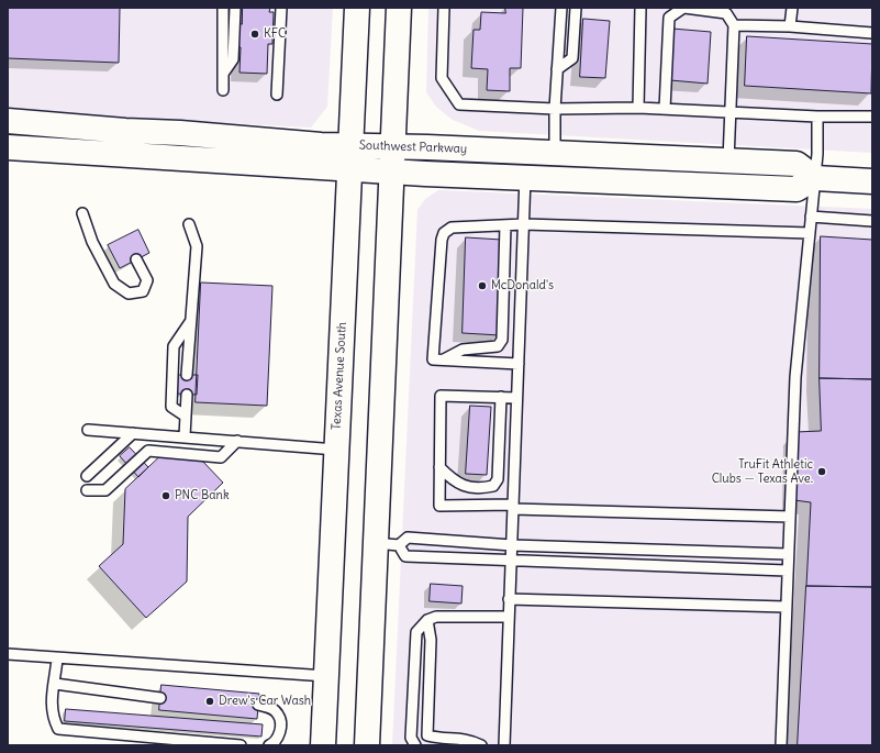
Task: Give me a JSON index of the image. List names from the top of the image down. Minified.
{"streets":{"main road":["Southwest Parkway","Texas Avenue South"]},"crossings":[["Southwest Parkway","Texas Avenue South"]],"places":["KFC","McDonald's","TruFit Athletic Clubs — Texas Ave.","PNC Bank","Drew's Car Wash"]}
